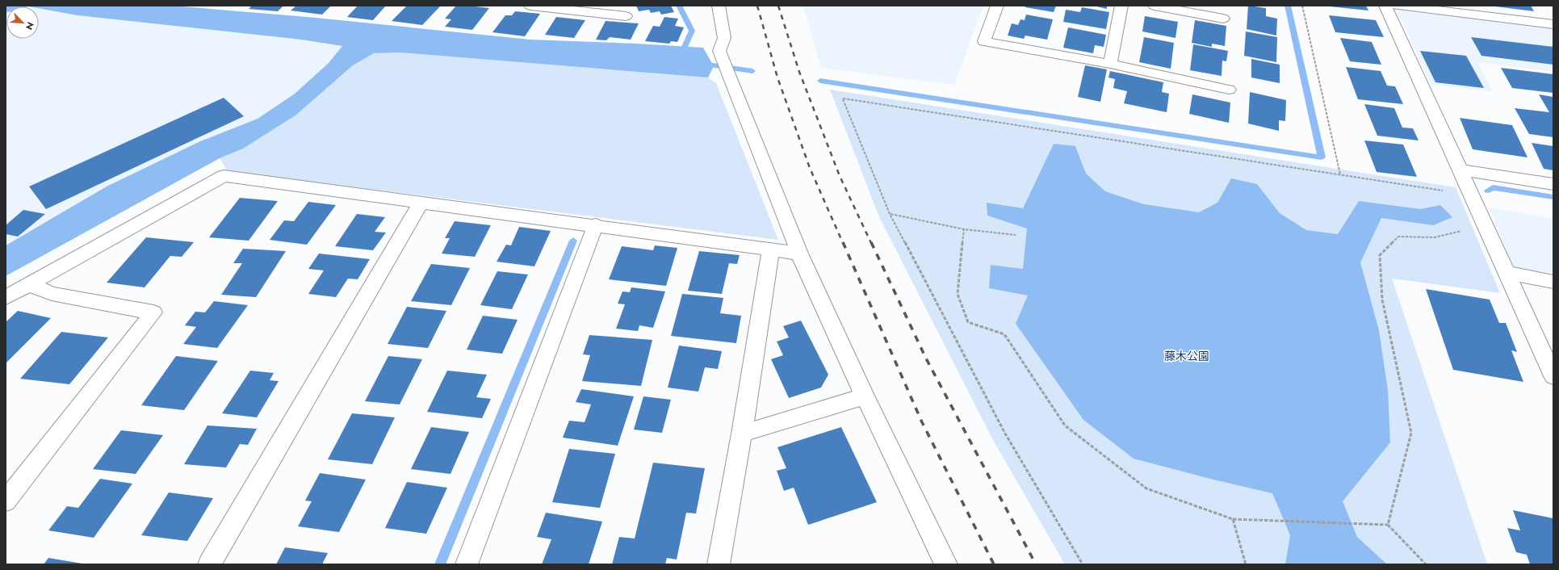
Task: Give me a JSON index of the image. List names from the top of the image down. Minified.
{"parks":["藤木公園"],"north":"bottom right"}
